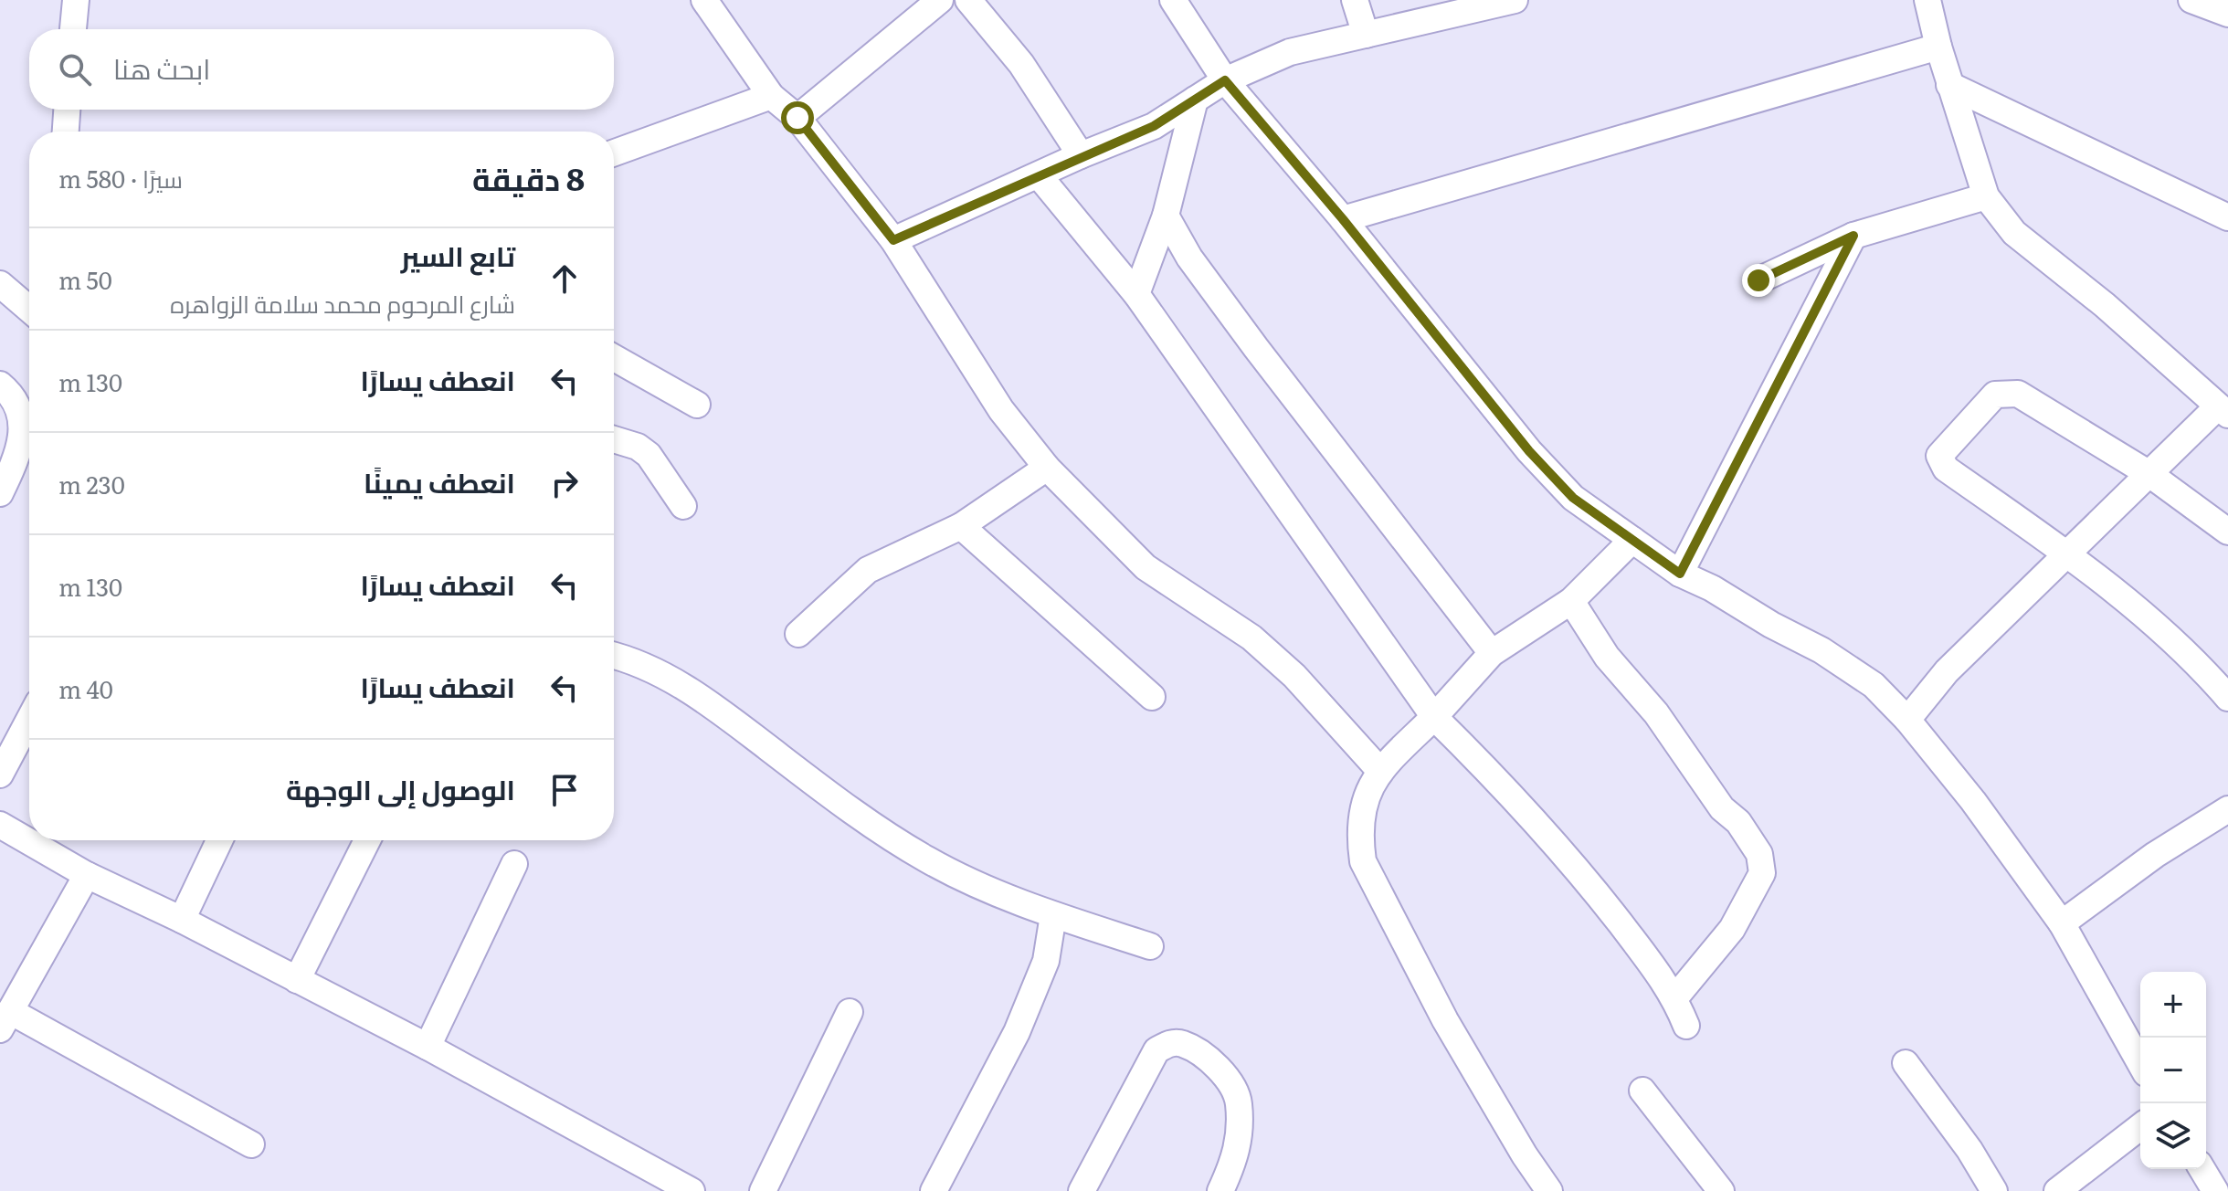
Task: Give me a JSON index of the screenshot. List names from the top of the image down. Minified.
{"page":{"search":"ابحث هنا","heading":["8 دقيقة","سيرًا · 580 m"],"list":[["تابع السير","شارع المرحوم محمد سلامة الزواهره","50 m"],["انعطف يسارًا","130 m"],["انعطف يمينًا","230 m"],["انعطف يسارًا","130 m"],["انعطف يسارًا","40 m"],"الوصول إلى الوجهة"],"map_buttons":["+","−"]}}
